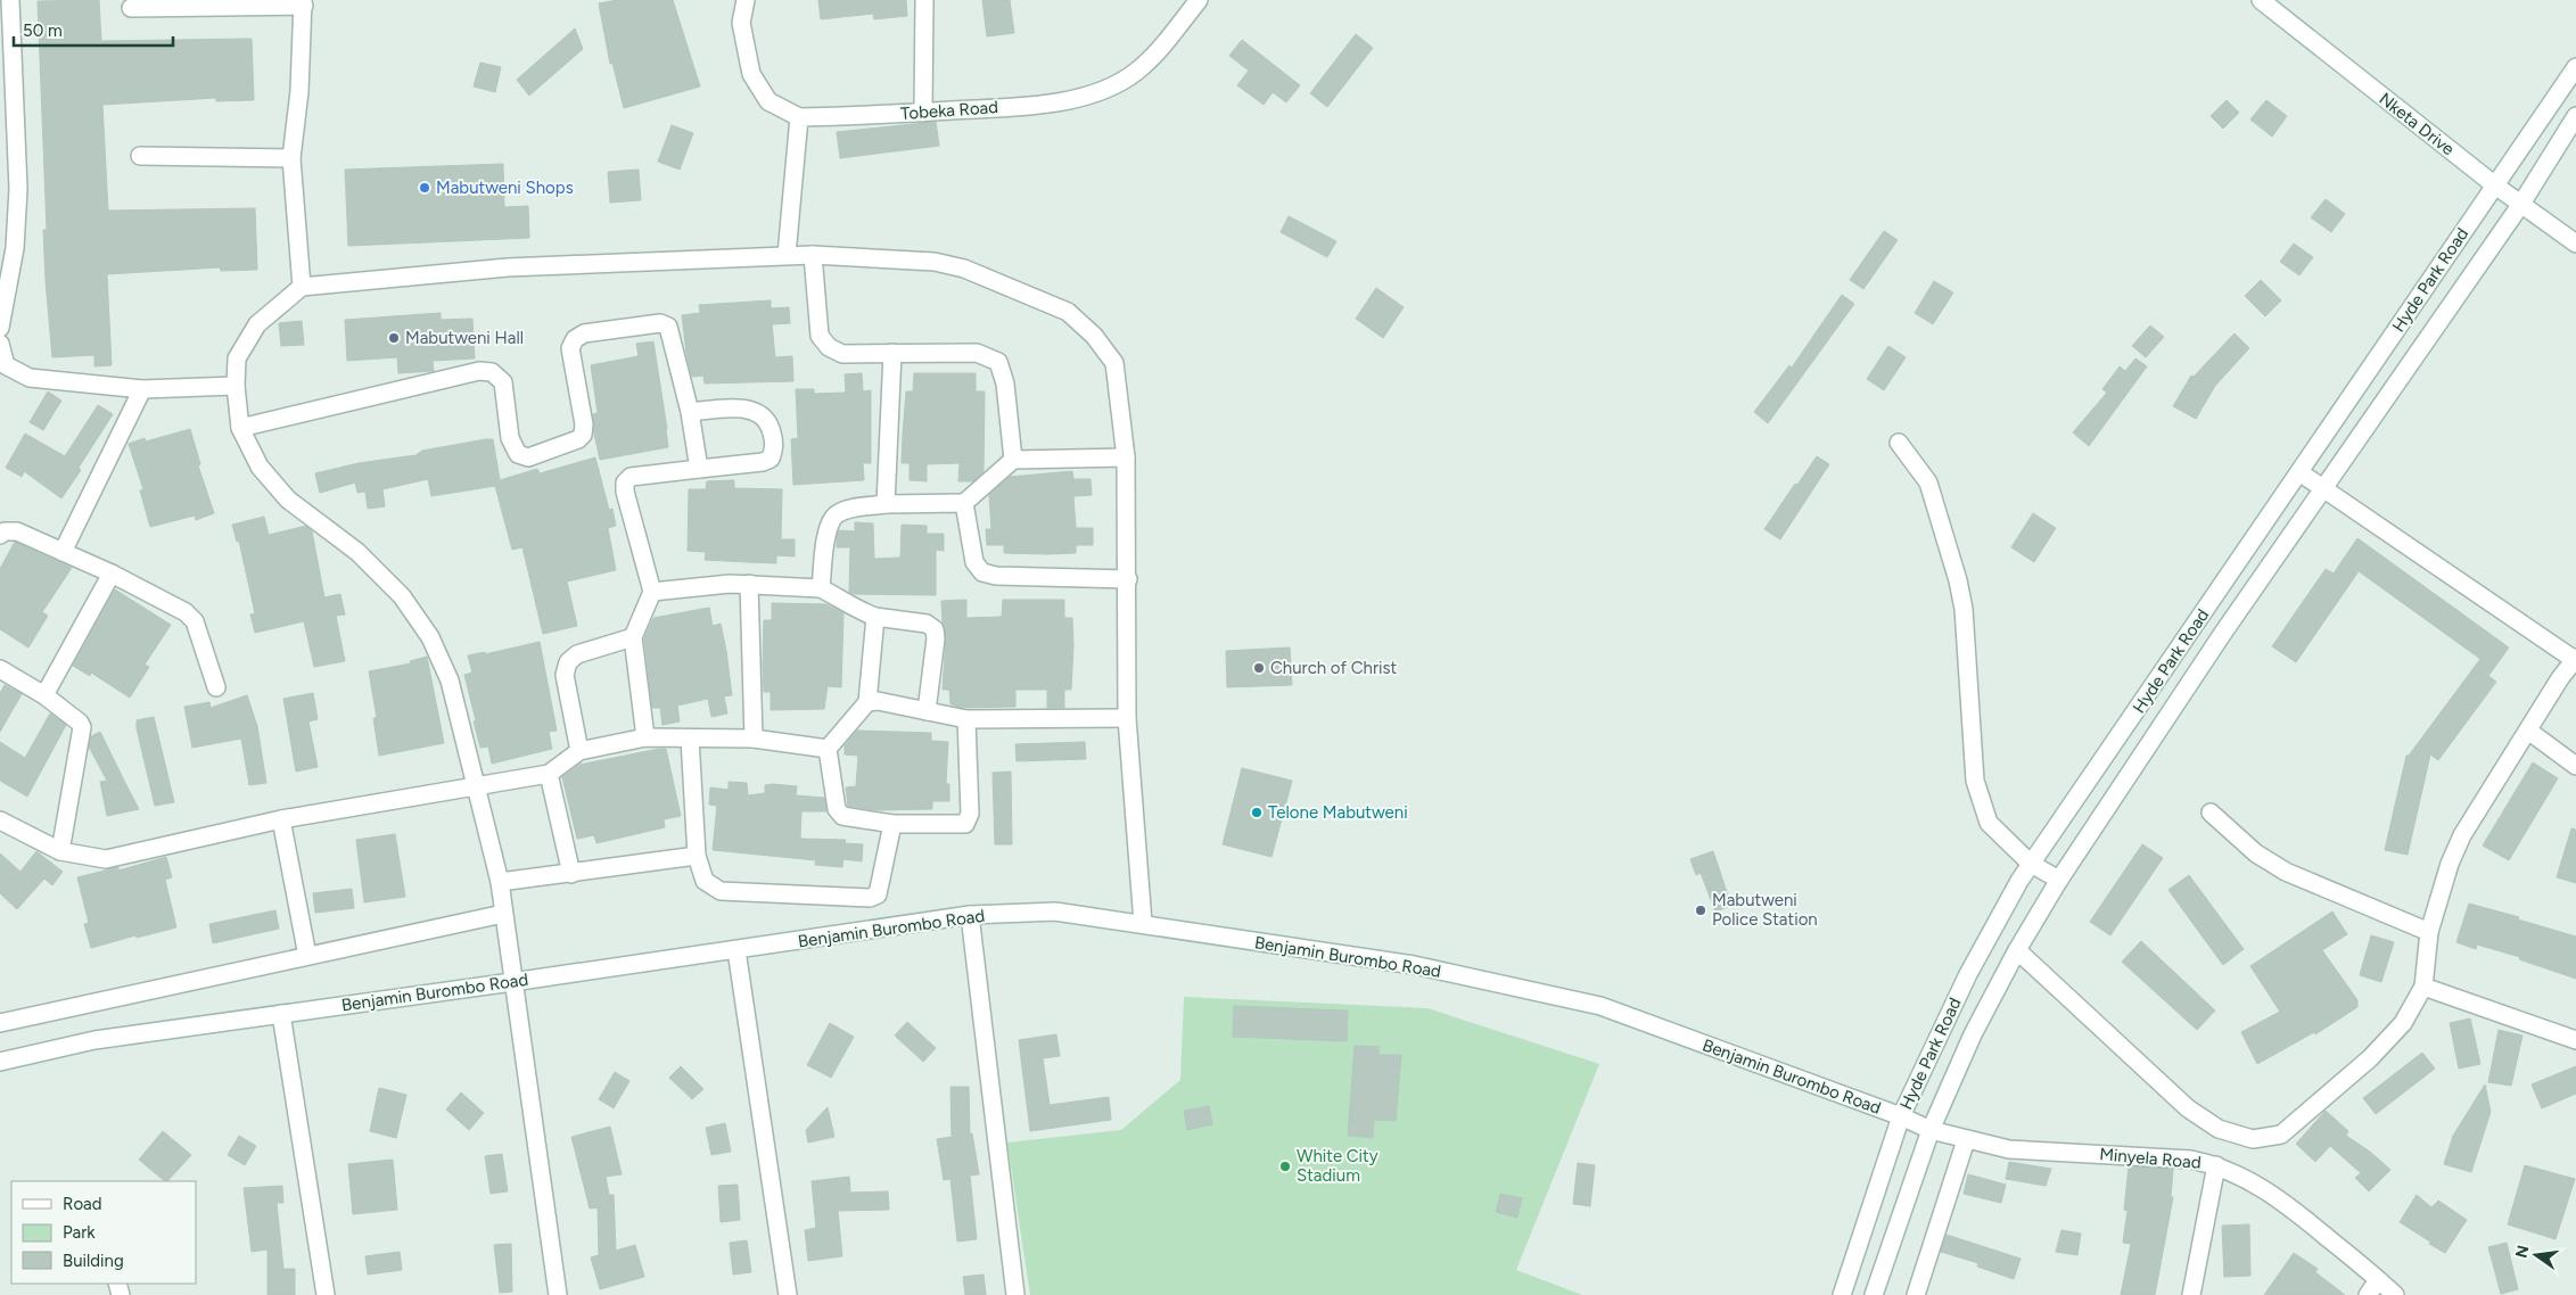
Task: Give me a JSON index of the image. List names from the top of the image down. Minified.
{"streets":{"street":["Tobeka Road","Nketa Drive","Hyde Park Road","Benjamin Burombo Road","Minyela Road"]},"crossings":[["Nketa Drive","Hyde Park Road"],["Hyde Park Road","Benjamin Burombo Road"],["Hyde Park Road","Minyela Road"],["Benjamin Burombo Road","Minyela Road"]],"places":["Mabutweni Shops","Mabutweni Hall","Church of Christ","Telone Mabutweni","Mabutweni Police Station","White City Stadium"],"legend":["Road","Park","Building"],"scale_bar":"50 m","north":"left"}
